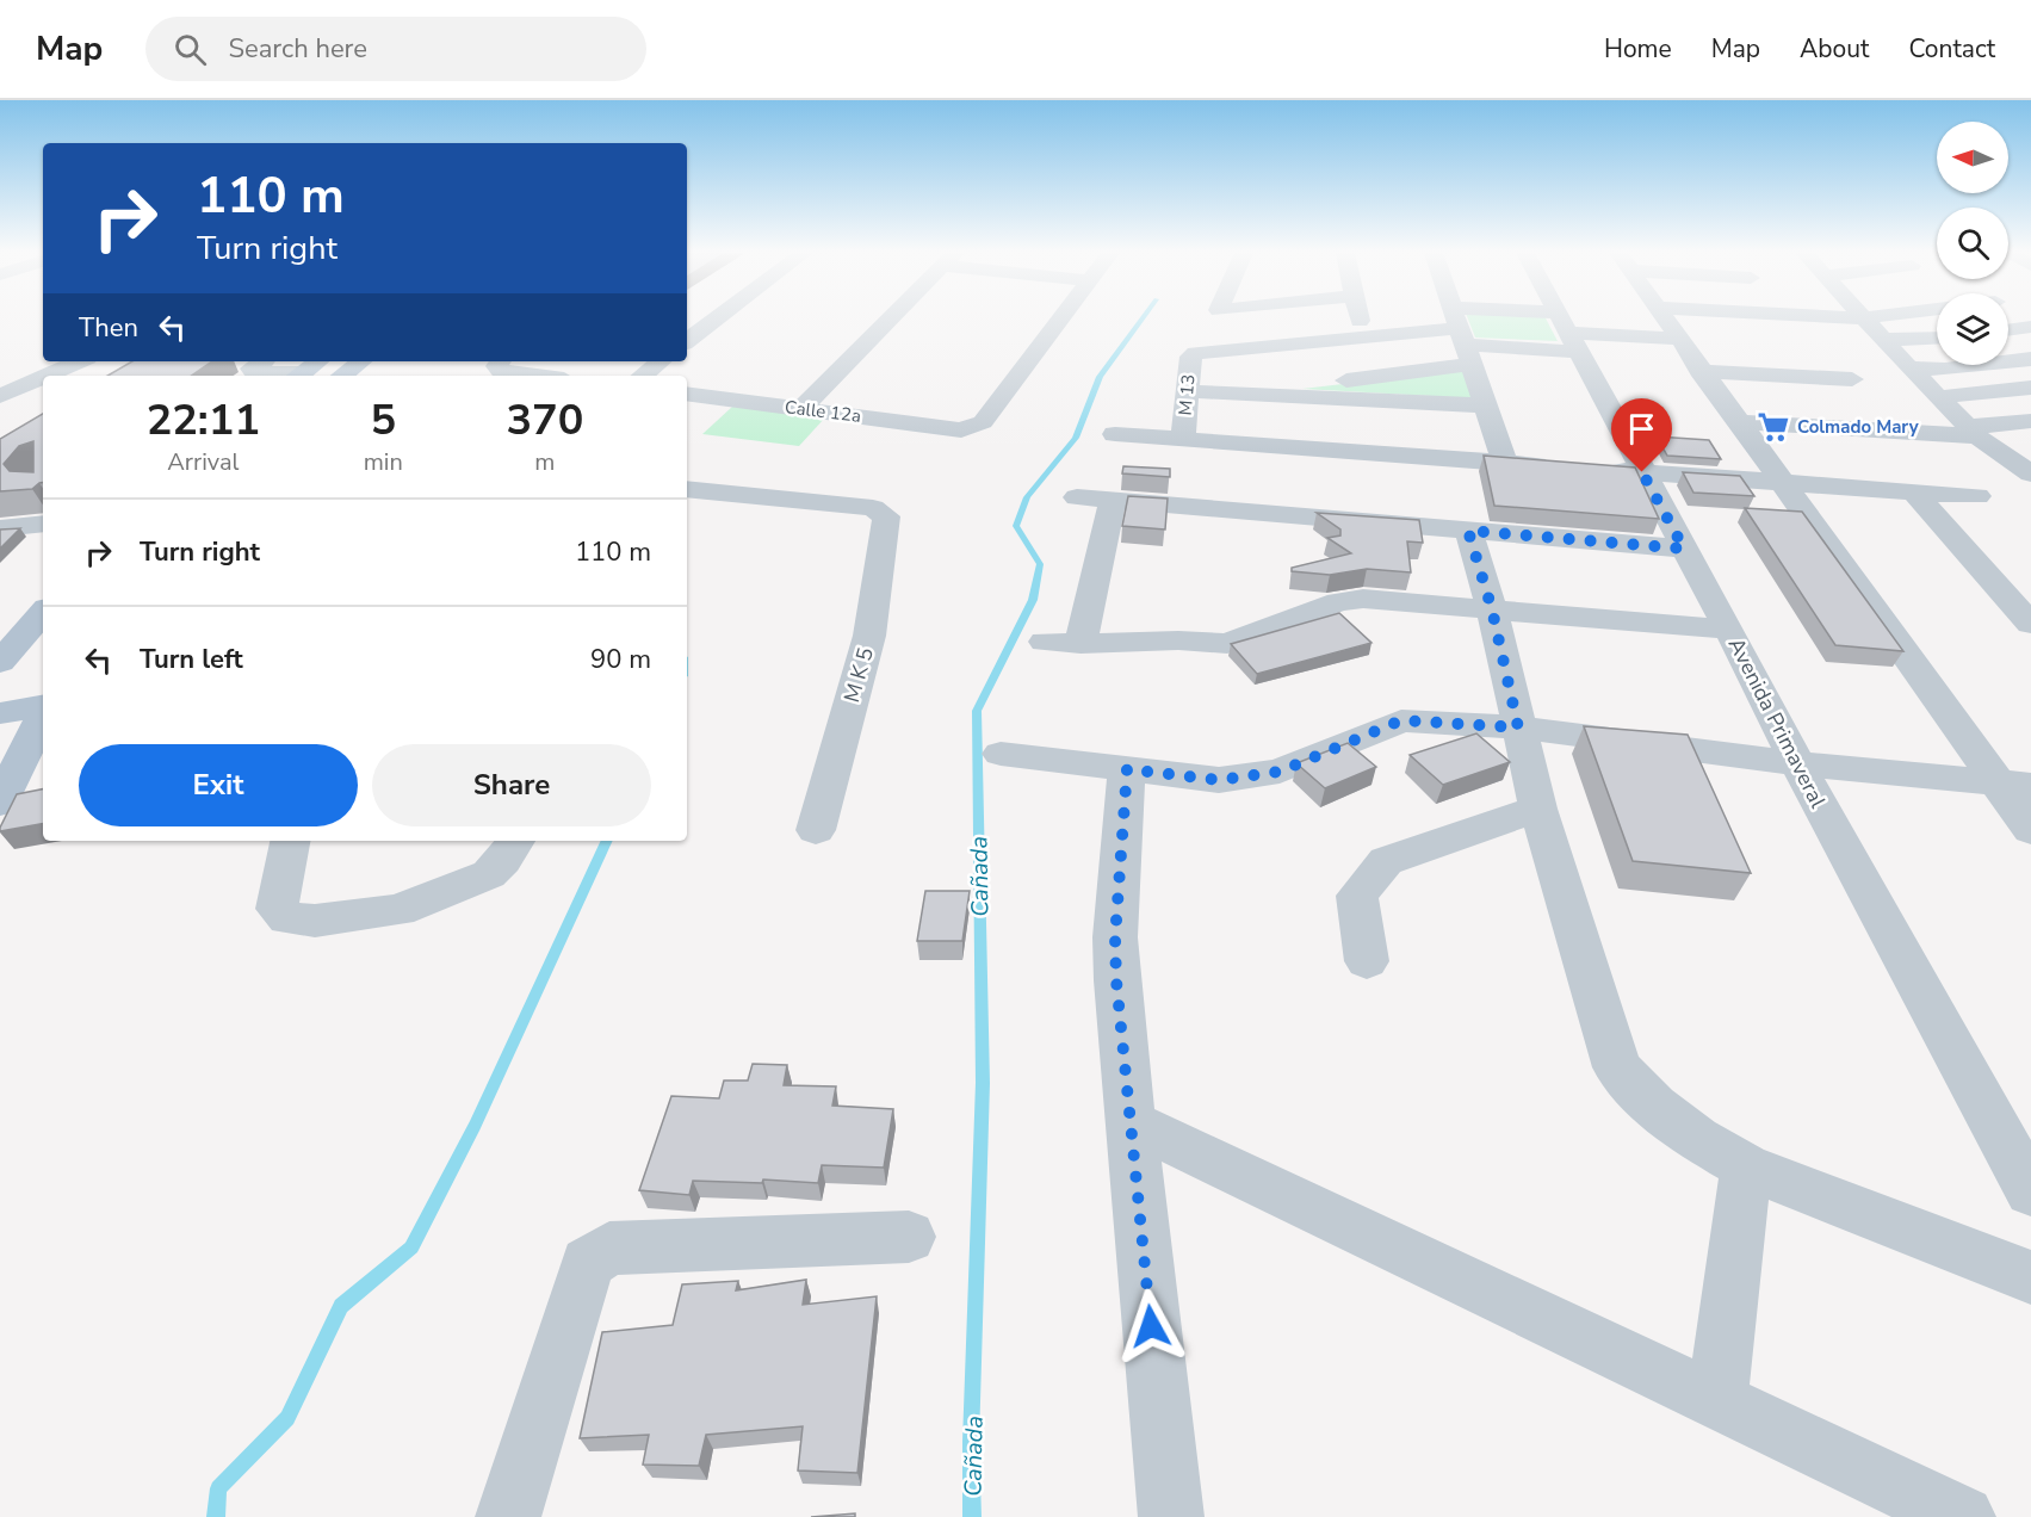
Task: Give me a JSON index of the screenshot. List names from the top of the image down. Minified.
{"streets":{"street":["M 13","Calle 12a","M K 5","Avenida Primaveral"]},"water":["Cañada"],"places":{"supermarket":["Colmado Mary"]},"north":"left","page":{"header":"Map","search":"Search here","nav":["Home","Map","About","Contact"],"turn":["110 m","Turn right"],"then":"Then","eta":["22:11","Arrival","5","min","370","m"],"list":[{"name":"Turn right","value":"110 m"},{"name":"Turn left","value":"90 m"}],"buttons":["Exit","Share"]}}
